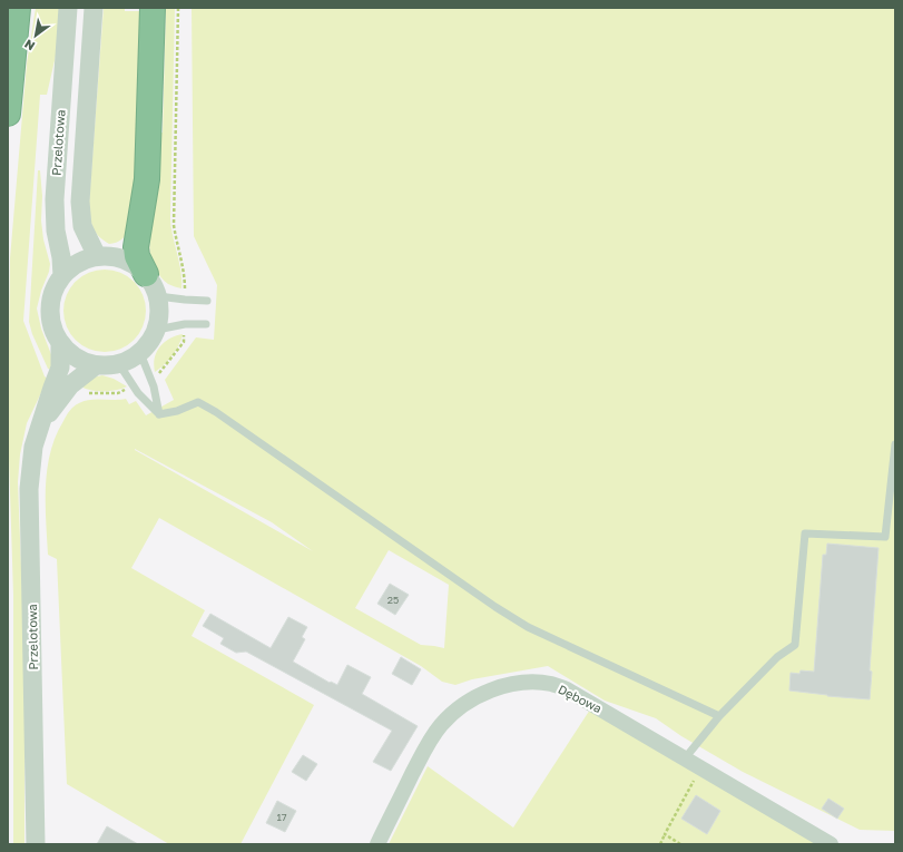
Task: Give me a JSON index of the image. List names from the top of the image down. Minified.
{"streets":{"street":["Przelotowa","Dębowa"]},"house_numbers":["25","17"],"north":"bottom left"}
